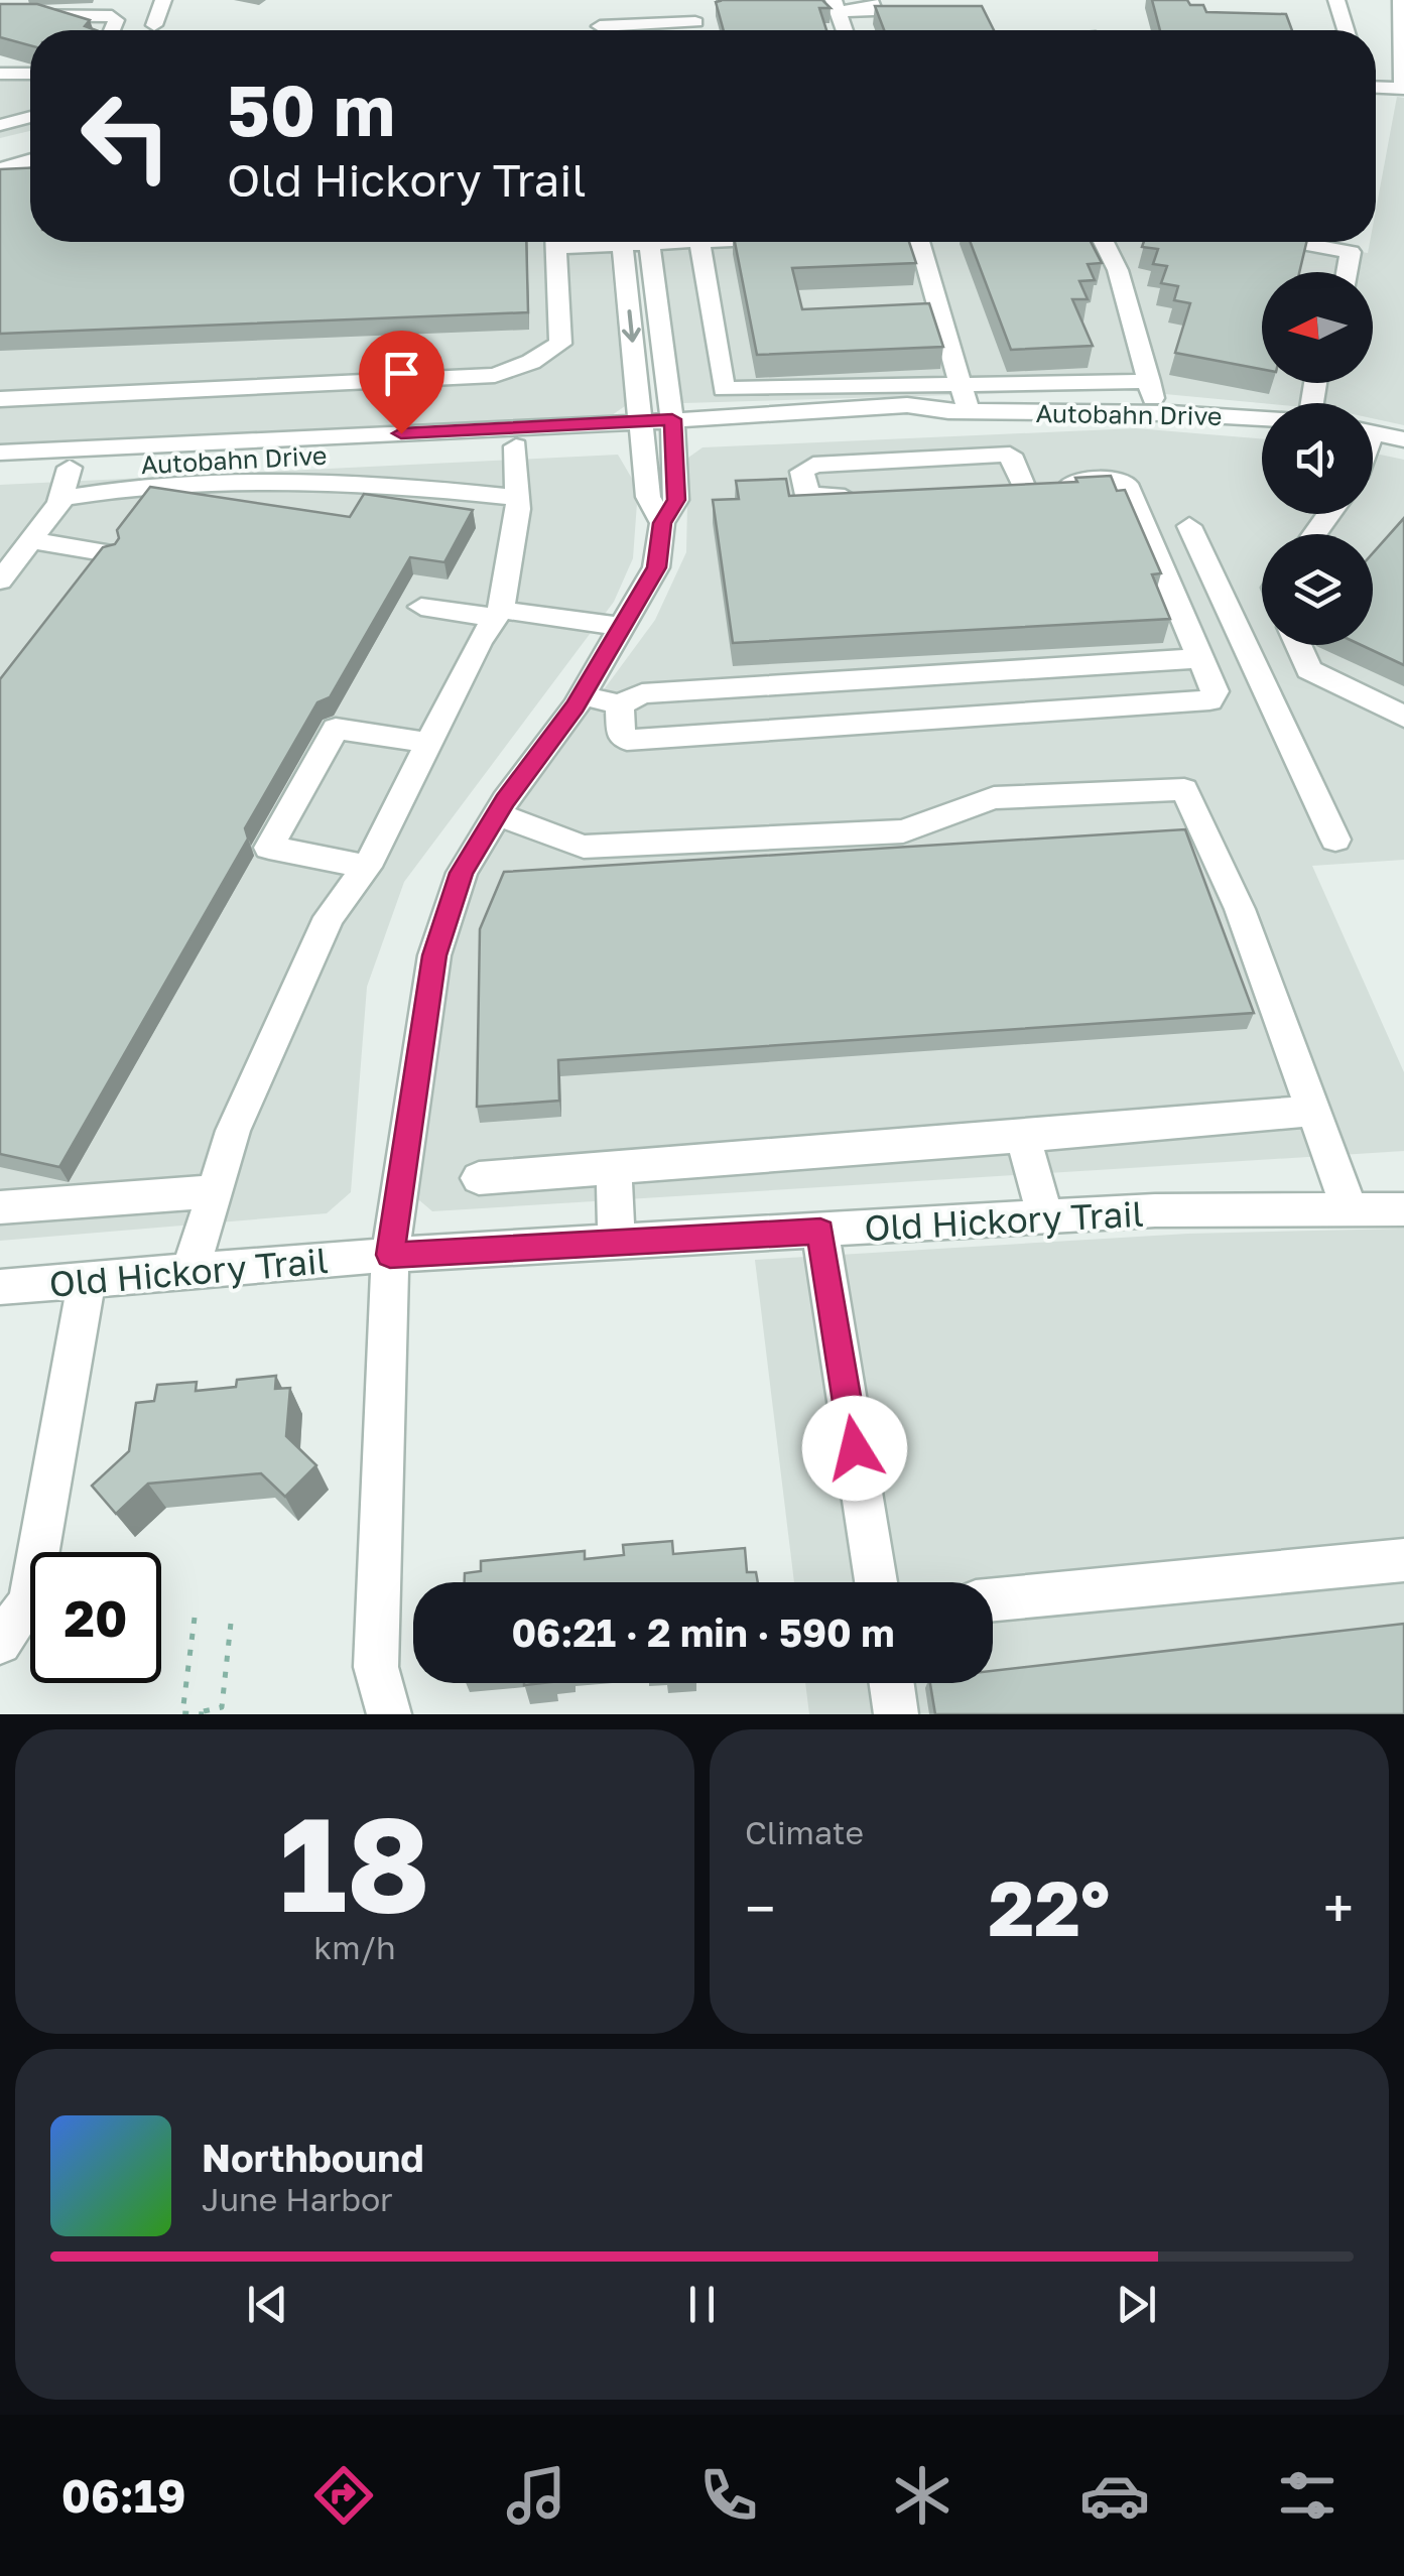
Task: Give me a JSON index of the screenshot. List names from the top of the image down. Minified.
{"streets":{"street":["Autobahn Drive","Old Hickory Trail"]},"north":"left","page":{"turn":["50 m","Old Hickory Trail"],"limit":"20","trip":"06:21 · 2 min · 590 m","tile":[["18","km/h"],"Climate"],"heat":["−","22°","+"],"song":["Northbound","June Harbor"],"tabs":"06:19"}}
